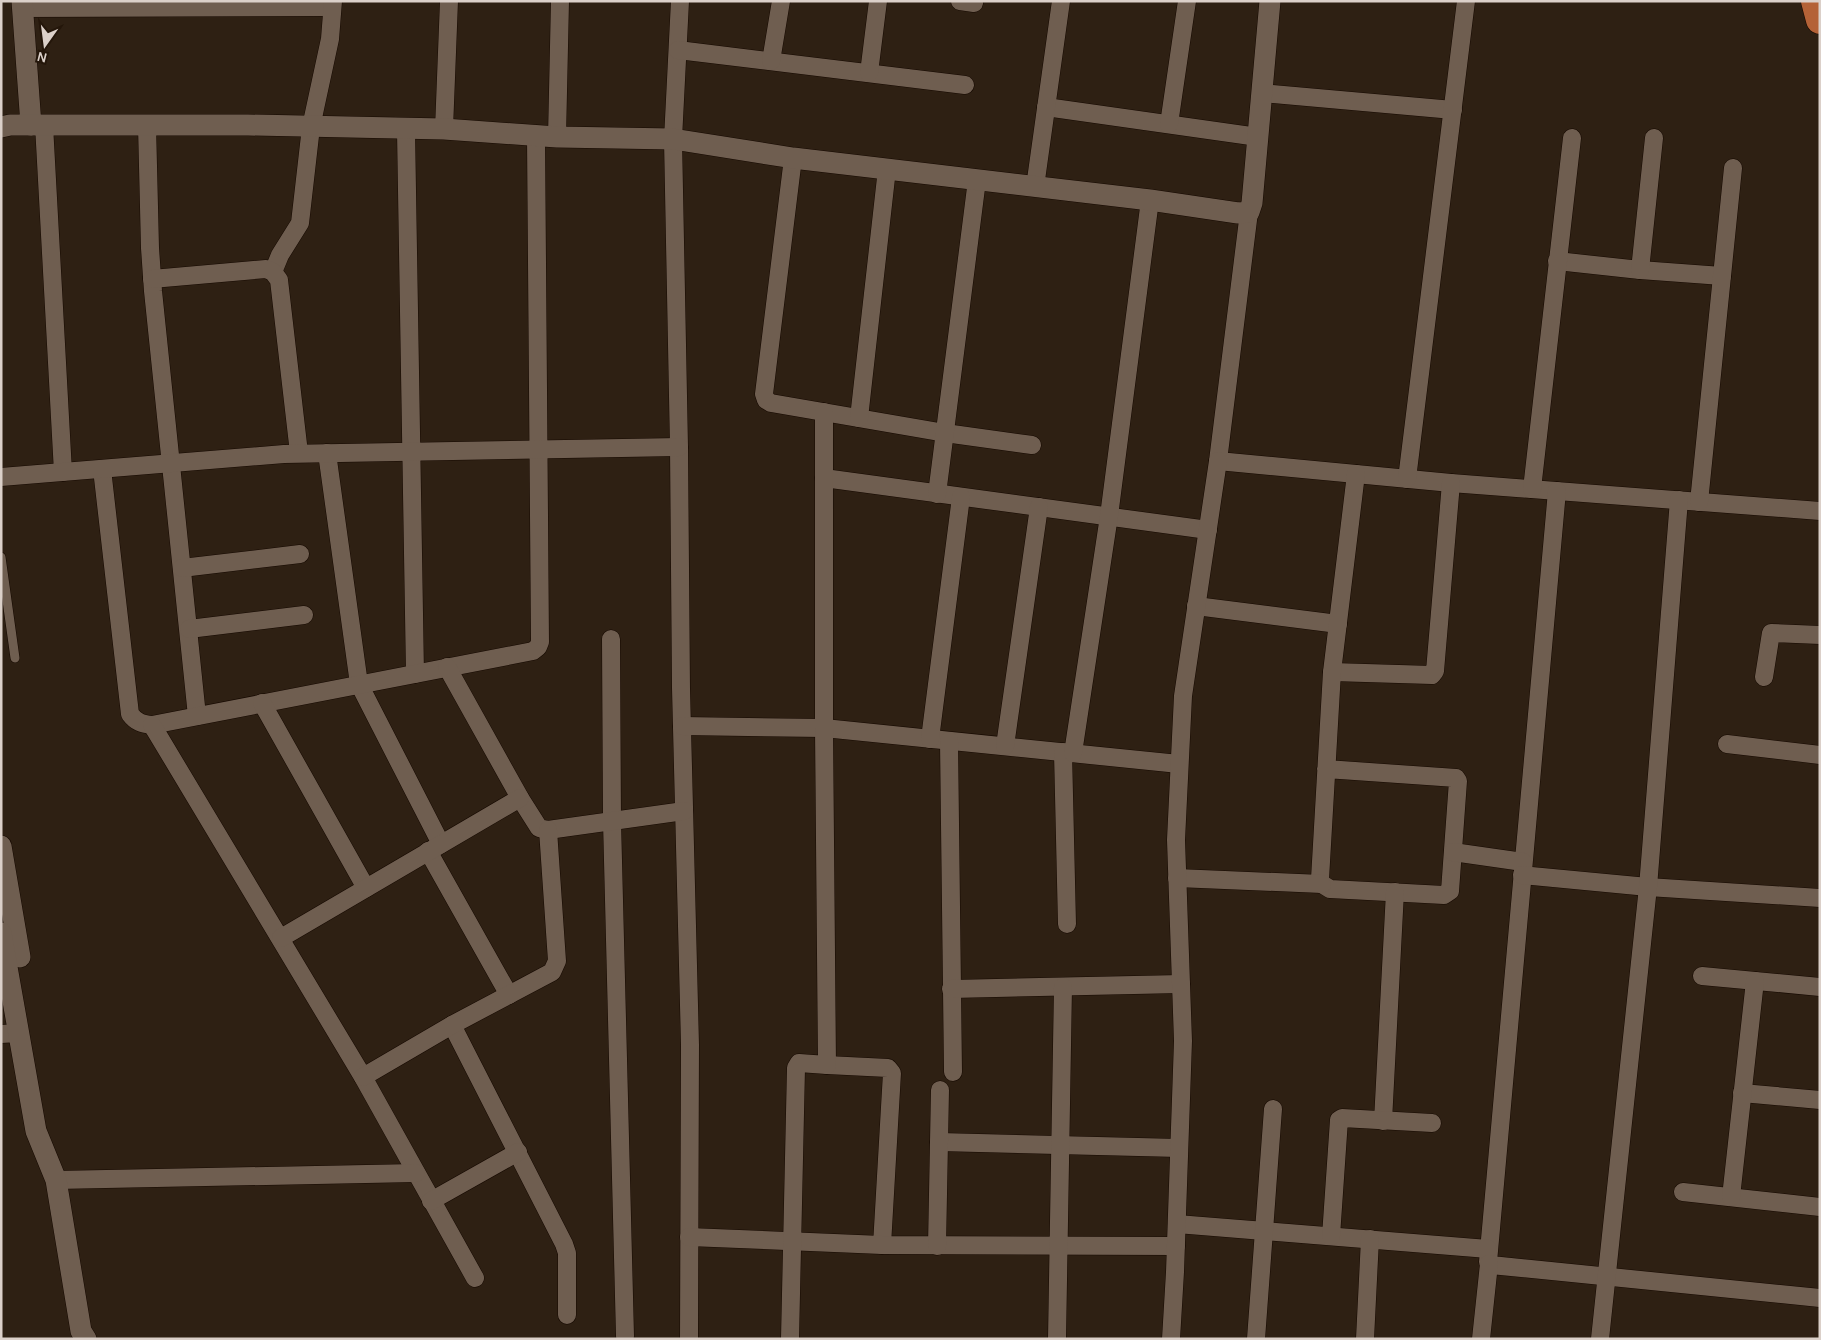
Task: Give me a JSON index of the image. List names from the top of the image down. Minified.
{"north":"bottom"}
